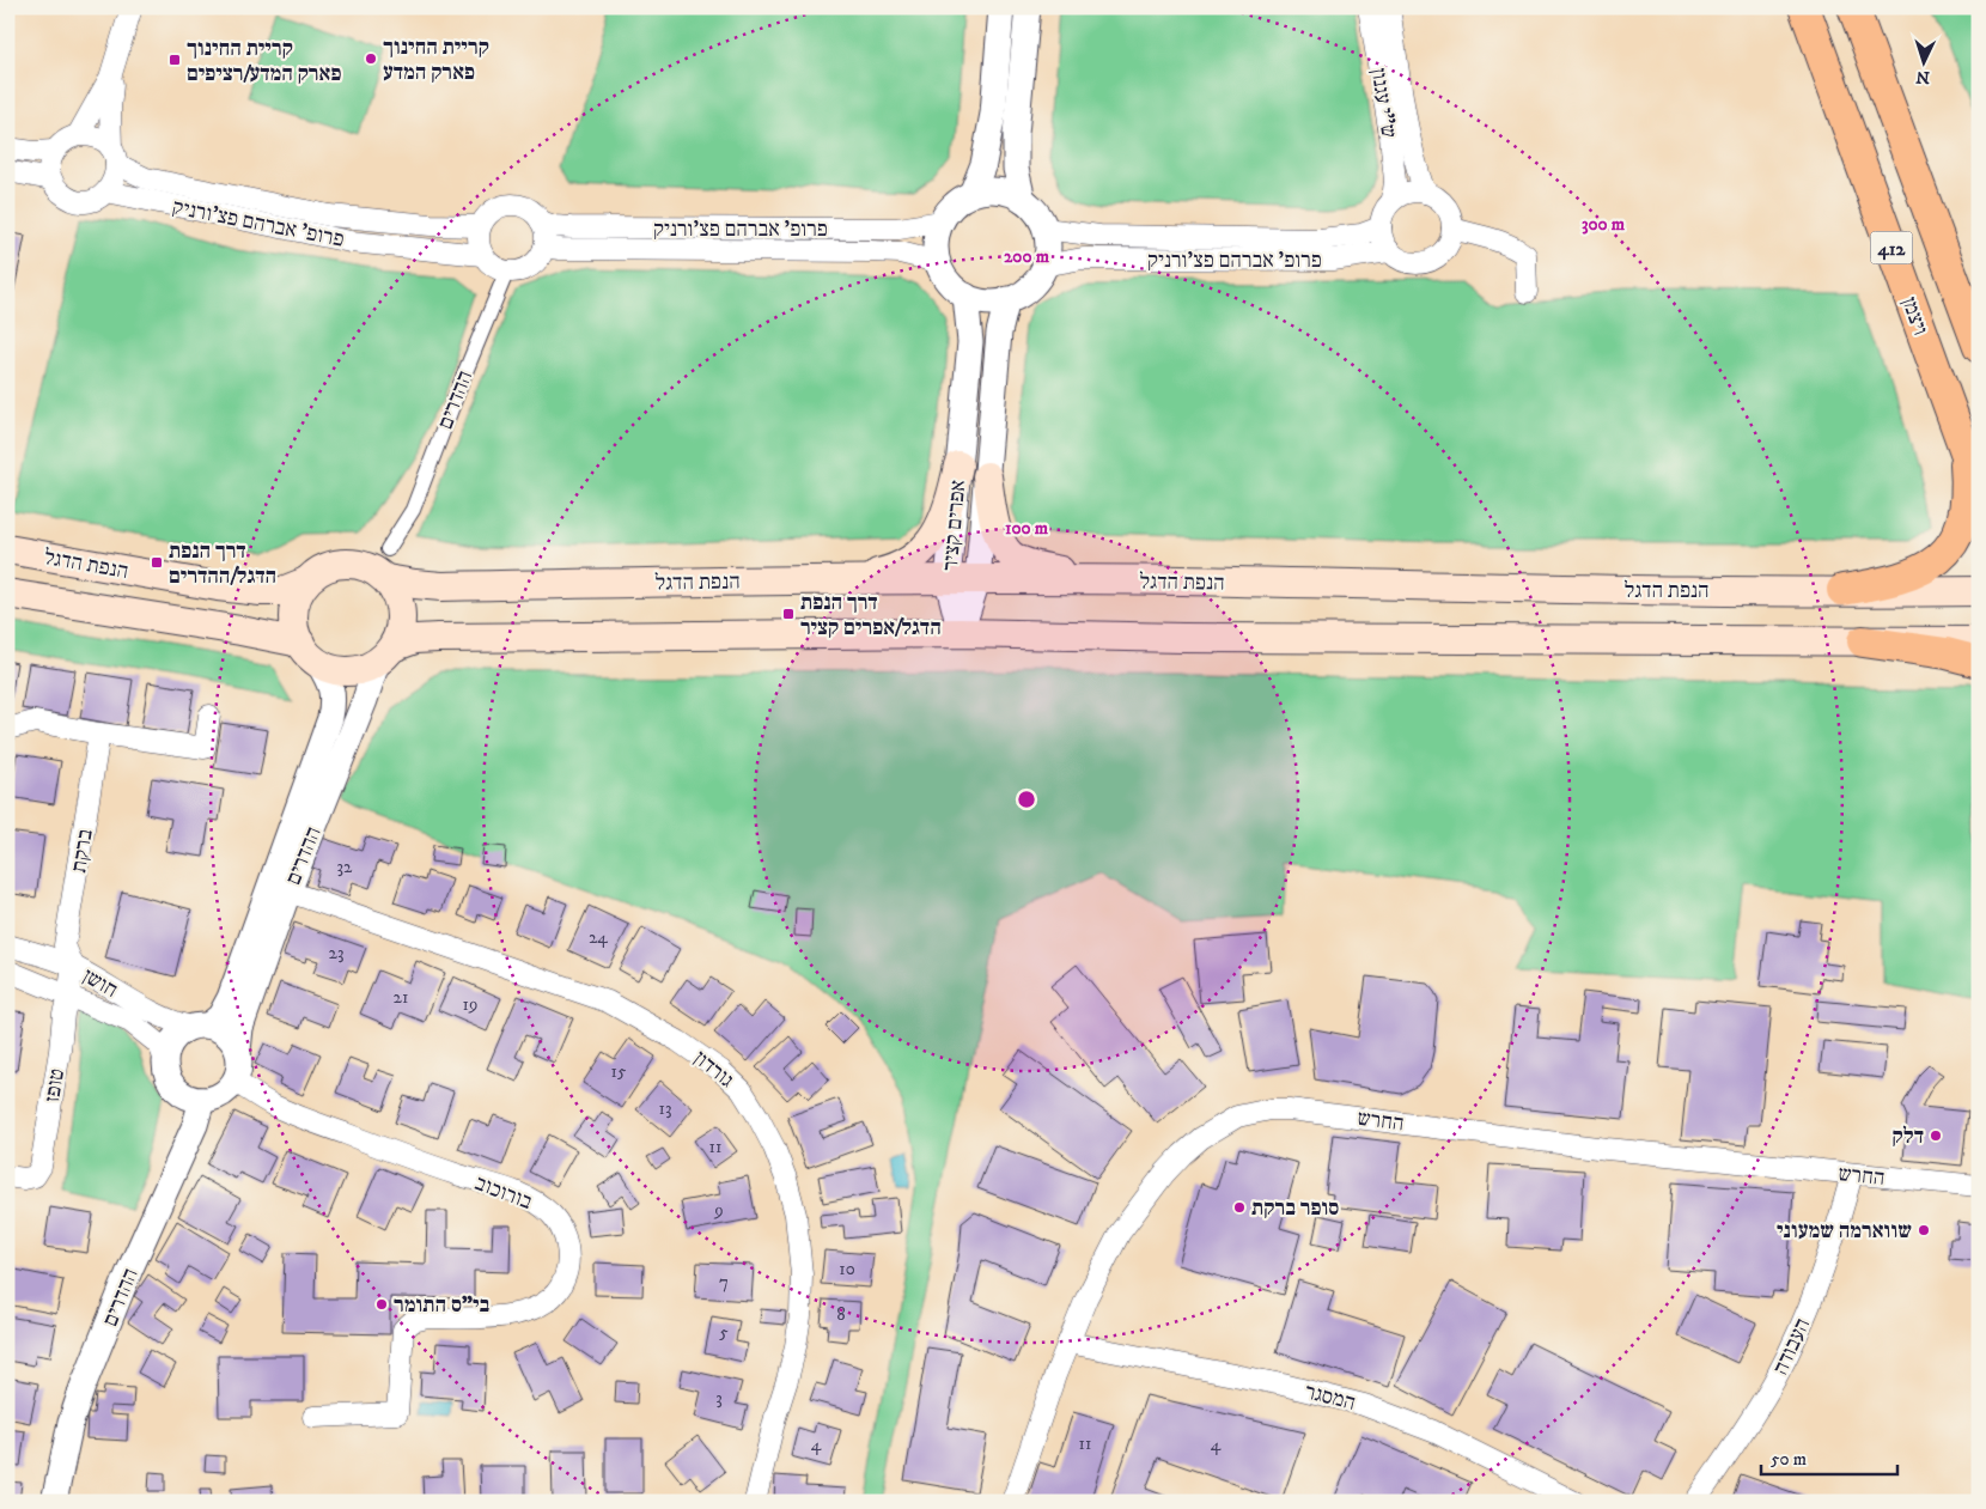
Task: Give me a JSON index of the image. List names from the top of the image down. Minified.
{"streets":{"main road":["412","ויצמן","הנפת הדגל"],"street":["ש\"י עגנון","פרופ' אברהם פצ'ורניק","ההדרים","אפרים קציר","ברקת","חושן","גורדון","טופז","החרש","בורוכוב","העבודה","המסגר"]},"crossings":[["ש\"י עגנון","פרופ' אברהם פצ'ורניק"],["פרופ' אברהם פצ'ורניק","אפרים קציר"],["ההדרים","הנפת הדגל"],["ההדרים","חושן"],["ההדרים","גורדון"],["ההדרים","בורוכוב"],["אפרים קציר","הנפת הדגל"],["ברקת","חושן"],["ברקת","טופז"],["חושן","טופז"],["חושן","בורוכוב"],["החרש","העבודה"],["החרש","המסגר"]],"places":{"other":["קריית החינוך פארק המדע","דלק","סופר ברקת","שווארמה שמעוני","בי\"ס התומר"],"transit":["קריית החינוך פארק המדע/רציפים","דרך הנפת הדגל/ההדרים","דרך הנפת הדגל/אפרים קציר"]},"house_numbers":["32","24","23","21","19","15","13","11","9","10","7","8","5","3","11","4","4"],"scale_bar":"50 m","north":"bottom","rings":["300 m","200 m","100 m"]}
